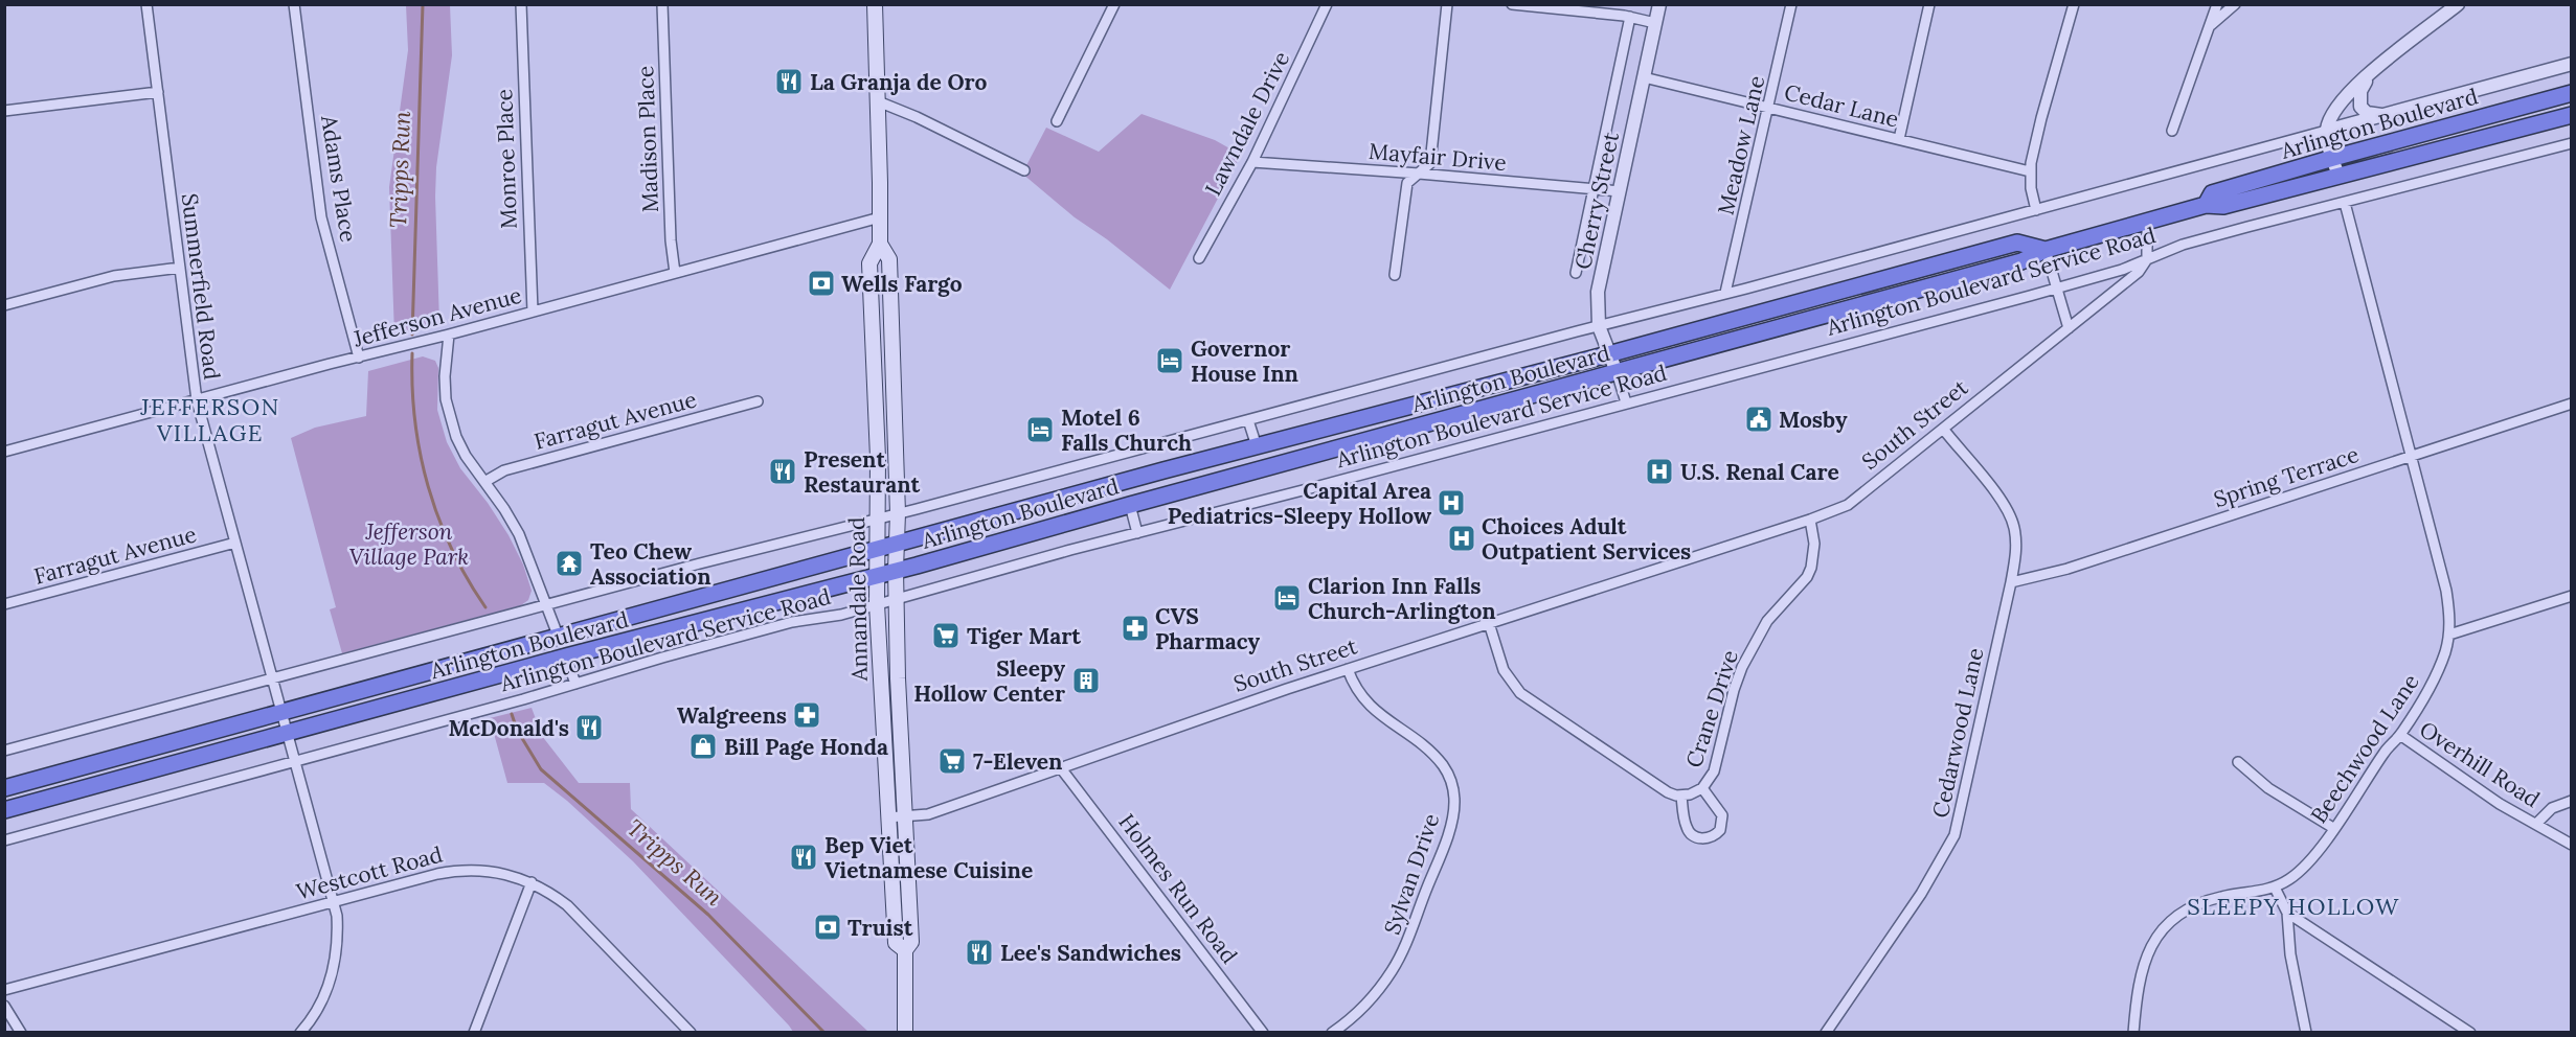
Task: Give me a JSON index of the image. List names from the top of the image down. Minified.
{"streets":{"highway":["Arlington Boulevard"],"main road":["Annandale Road"],"street":["Cedar Lane","Lawndale Drive","Madison Place","Meadow Lane","Mayfair Drive","Monroe Place","Adams Place","Cherry Street","Arlington Boulevard Service Road","Summerfield Road","Jefferson Avenue","Farragut Avenue","South Street","Spring Terrace","Crane Drive","Cedarwood Lane","Beechwood Lane","Overhill Road","Westcott Road","Sylvan Drive","Holmes Run Road"]},"crossings":[["Cedar Lane","Meadow Lane"],["Cedar Lane","Cherry Street"],["Lawndale Drive","Mayfair Drive"],["Arlington Boulevard","Cherry Street"],["Arlington Boulevard","Summerfield Road"],["Arlington Boulevard","Annandale Road"],["Madison Place","Jefferson Avenue"],["Mayfair Drive","Cherry Street"],["Monroe Place","Jefferson Avenue"],["Adams Place","Jefferson Avenue"],["Cherry Street","Arlington Boulevard Service Road"],["Arlington Boulevard Service Road","Summerfield Road"],["Arlington Boulevard Service Road","South Street"],["Arlington Boulevard Service Road","Annandale Road"],["Arlington Boulevard Service Road","Beechwood Lane"],["Summerfield Road","Jefferson Avenue"],["Summerfield Road","Farragut Avenue"],["Summerfield Road","Westcott Road"],["Jefferson Avenue","Annandale Road"],["South Street","Annandale Road"],["South Street","Crane Drive"],["South Street","Cedarwood Lane"],["South Street","Sylvan Drive"],["South Street","Holmes Run Road"],["Spring Terrace","Cedarwood Lane"],["Spring Terrace","Beechwood Lane"],["Beechwood Lane","Overhill Road"]],"districts":["JEFFERSON VILLAGE","SLEEPY HOLLOW"],"water":["Tripps Run"],"parks":["Jefferson Village Park"],"places":{"restaurant":["La Granja de Oro","Present Restaurant","McDonald's","Bep Viet Vietnamese Cuisine","Lee's Sandwiches"],"bank":["Wells Fargo","Truist"],"hotel":["Governor House Inn","Motel 6 Falls Church","Clarion Inn Falls Church-Arlington"],"public building":["Mosby"],"hospital":["U.S. Renal Care","Capital Area Pediatrics-Sleepy Hollow","Choices Adult Outpatient Services"],"temple":["Teo Chew Association"],"pharmacy":["CVS Pharmacy","Walgreens"],"supermarket":["Tiger Mart","7-Eleven"],"building":["Sleepy Hollow Center"],"shop":["Bill Page Honda"]}}
